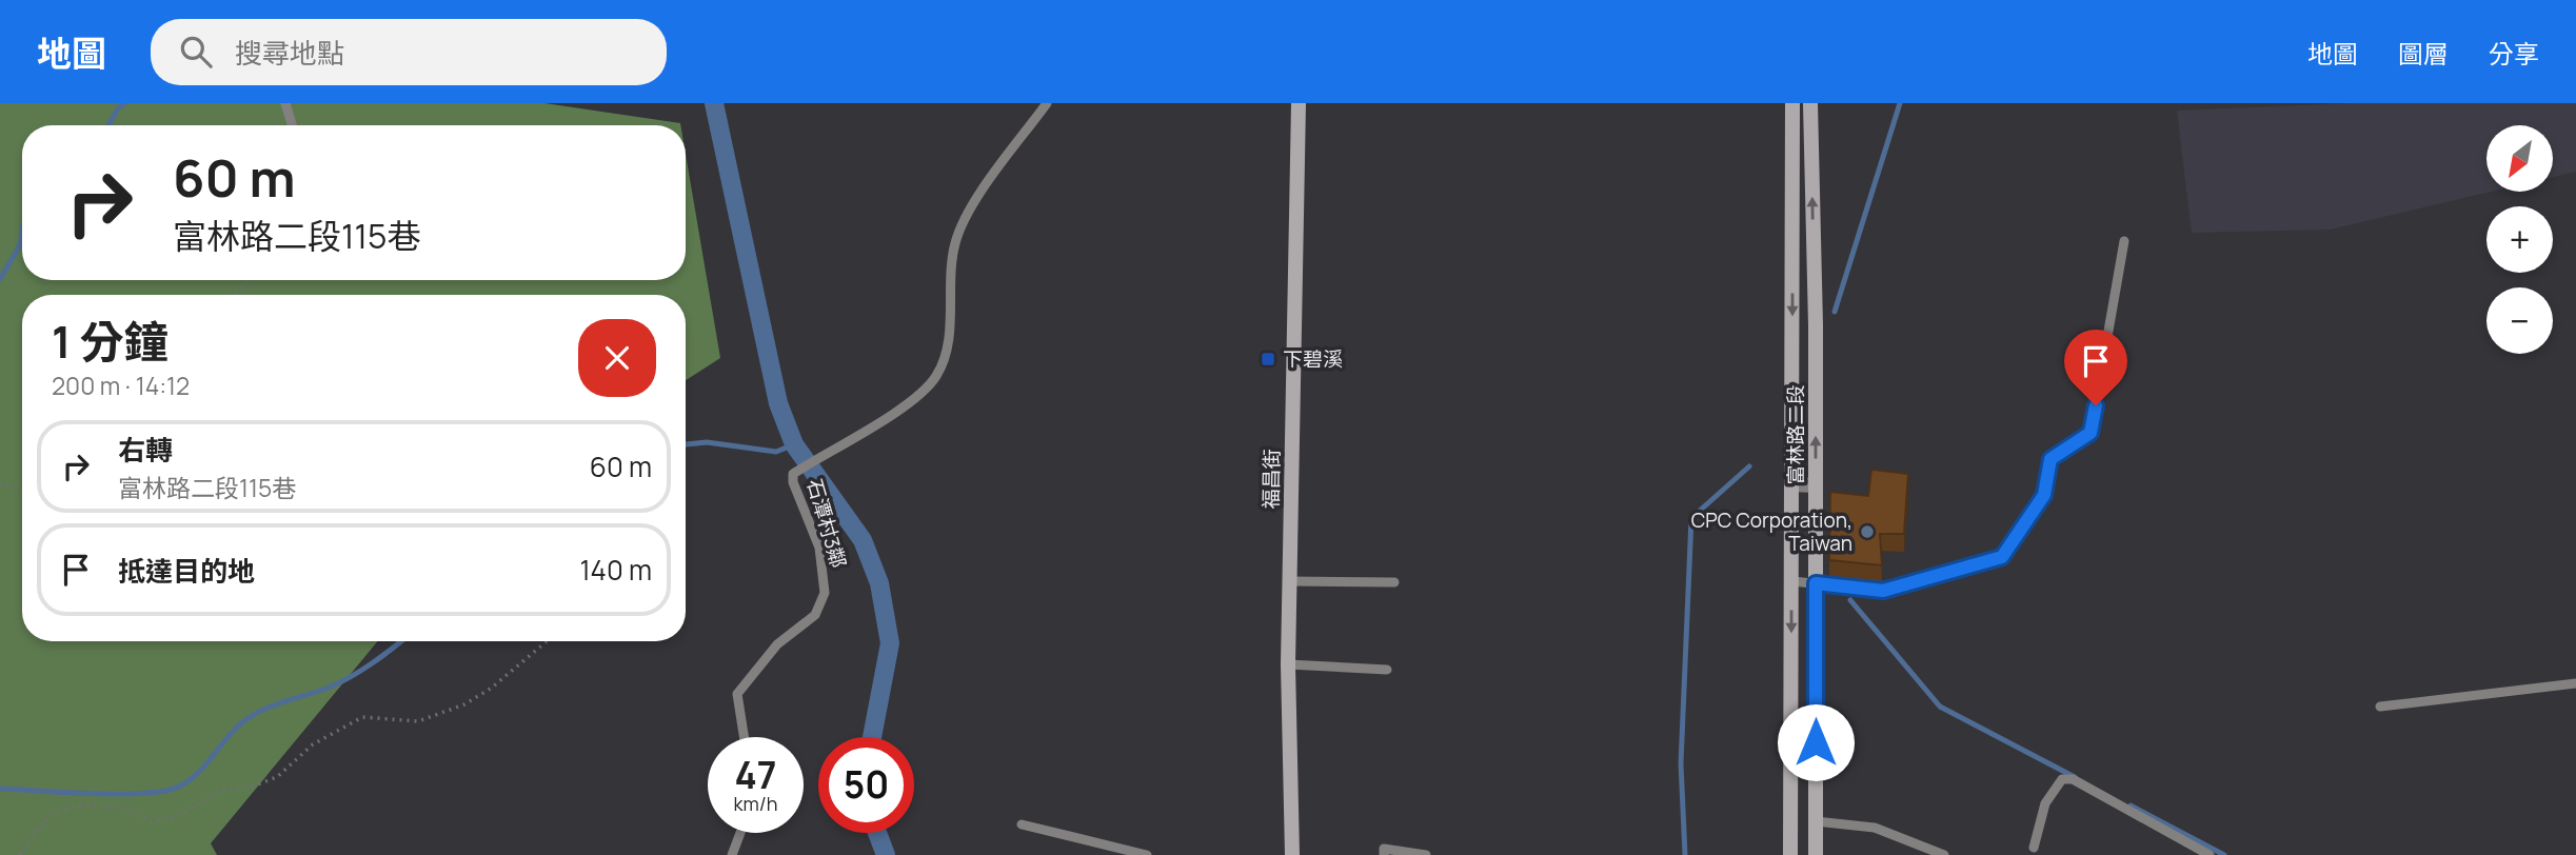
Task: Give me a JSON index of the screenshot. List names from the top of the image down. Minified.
{"streets":{"main road":["富林路二段","福昌街"],"lane":["石潭村3鄰"]},"places":{"transit":["下碧溪"],"other":["CPC Corporation, Taiwan"]},"north":"bottom left","page":{"header":"地圖","search":"搜尋地點","nav":["地圖","圖層","分享"],"map_buttons":["+","−"],"turn":["60 m","富林路二段115巷"],"heading":["1 分鐘","200 m · 14:12"],"list":[{"name":"右轉","note":"富林路二段115巷","value":"60 m"},{"name":"抵達目的地","value":"140 m"}],"speed":"47 km/h","limit":"50"}}
